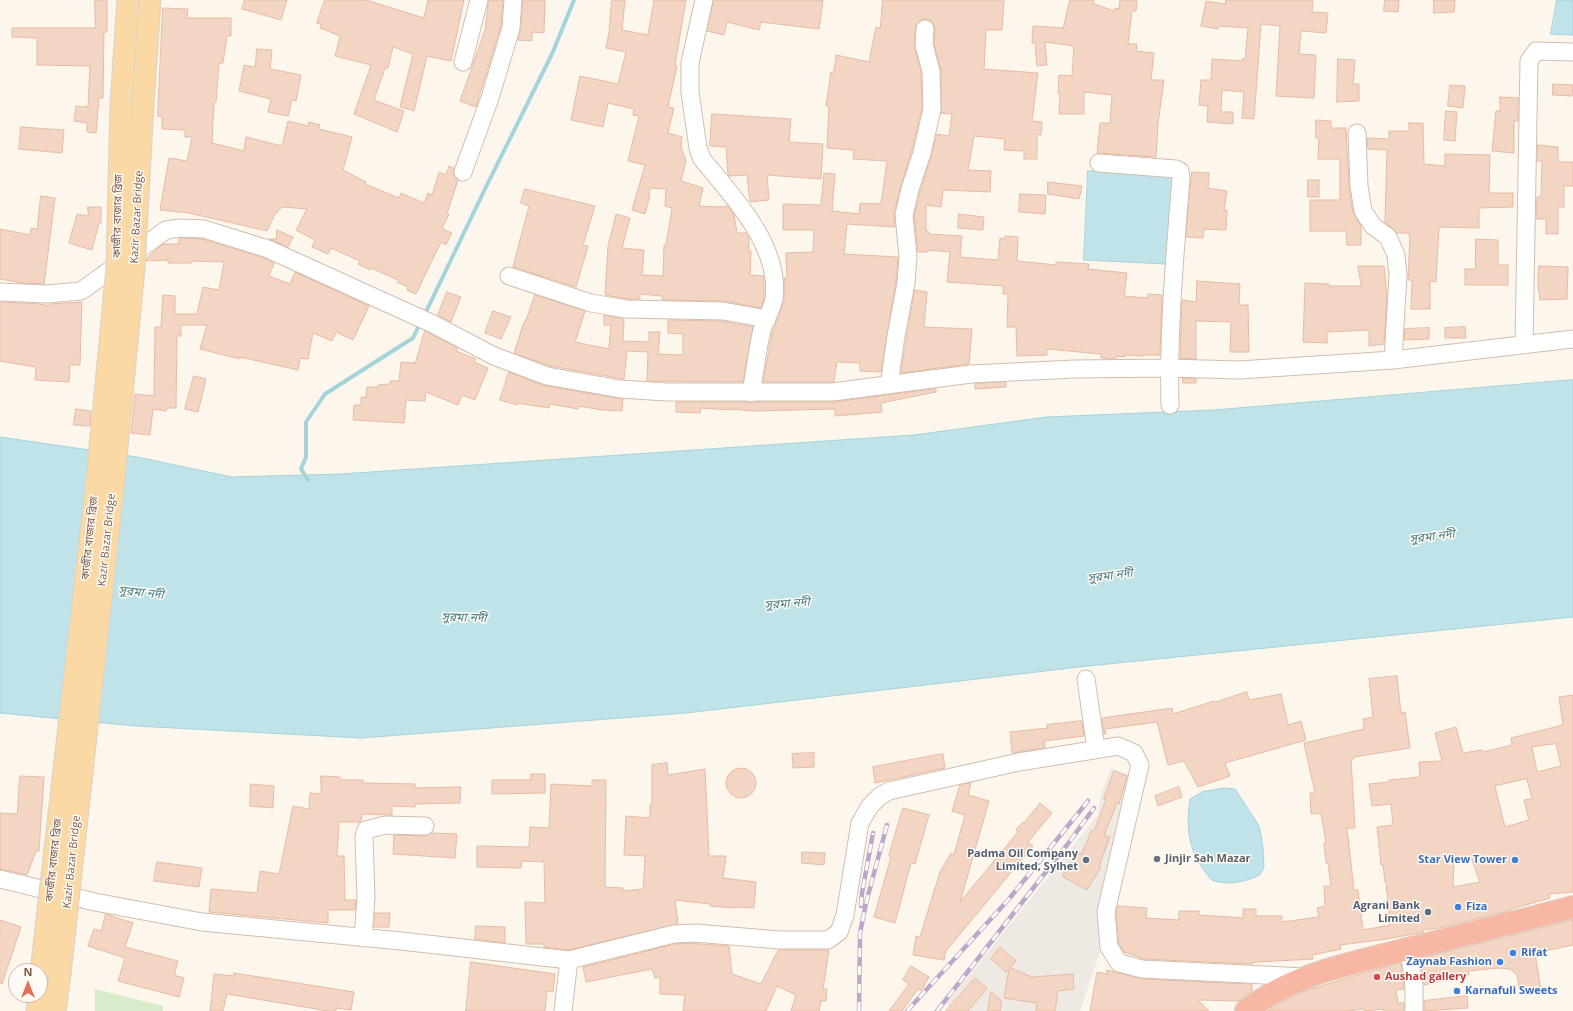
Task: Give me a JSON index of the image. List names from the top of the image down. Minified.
{"streets":{"main road":["কাজীর বাজার ব্রিজ","Kazir Bazar Bridge"]},"water":["সুরমা নদী"],"places":["Jinjir Sah Mazar","Padma Oil Company Limited, Sylhet","Star View Tower","Fiza","Agrani Bank Limited","Rifat","Zaynab Fashion","Aushad gallery","Karnafuli Sweets"],"north":"top"}
